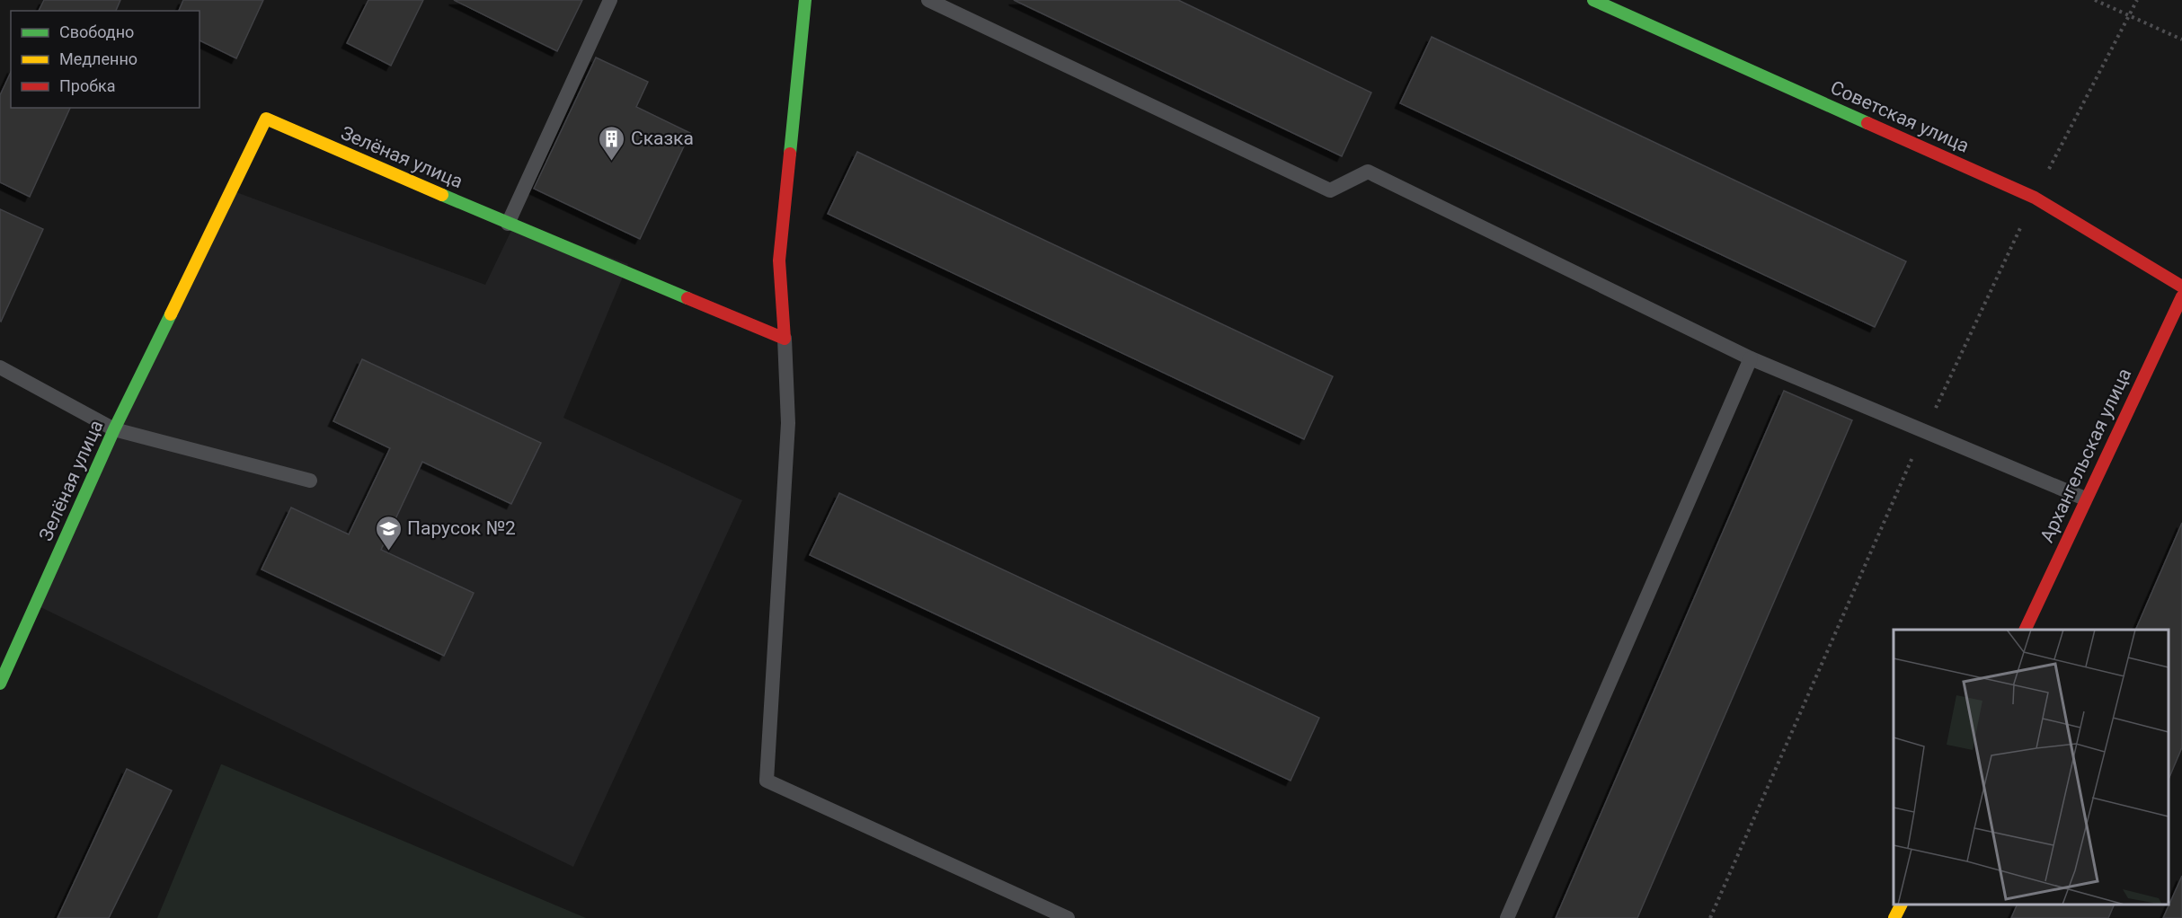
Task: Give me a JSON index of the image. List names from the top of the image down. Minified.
{"streets":{"street":["Советская улица","Зелёная улица","Архангельская улица"]},"places":{"building":["Сказка"],"school or university":["Парусок №2"]},"legend":["Свободно","Медленно","Пробка"]}
